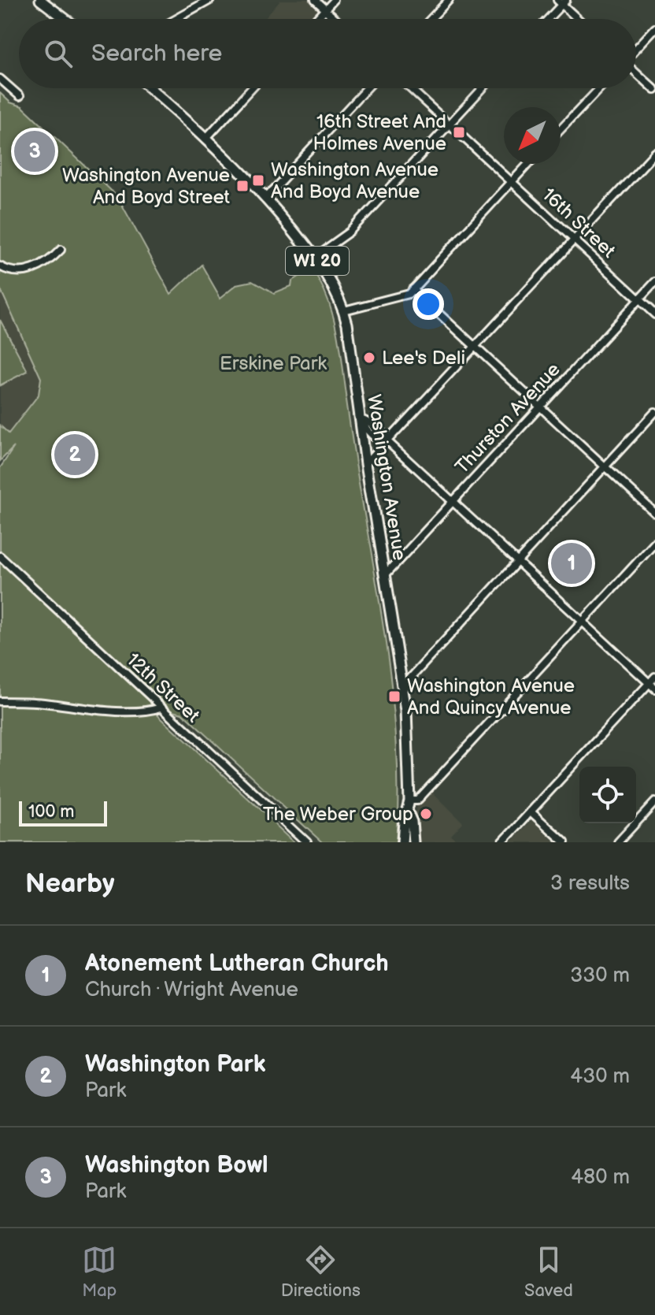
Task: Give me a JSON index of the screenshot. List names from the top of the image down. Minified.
{"streets":{"main road":["WI 20","Washington Avenue"],"street":["16th Street","Thurston Avenue","12th Street"]},"crossings":[["16th Street","Thurston Avenue"],["Thurston Avenue","Washington Avenue"]],"parks":["Erskine Park"],"places":{"transit":["16th Street And Holmes Avenue","Washington Avenue And Boyd Avenue","Washington Avenue And Boyd Street","Washington Avenue And Quincy Avenue"],"other":["Lee's Deli","The Weber Group"]},"scale_bar":"100 m","north":"bottom left","page":{"search":"Search here","pins":["3","2","1"],"scale":"100 m","heading":["Nearby","3 results"],"list":[{"mark":"1","name":"Atonement Lutheran Church","note":"Church · Wright Avenue","value":"330 m"},{"mark":"2","name":"Washington Park","note":"Park","value":"430 m"},{"mark":"3","name":"Washington Bowl","note":"Park","value":"480 m"}],"nav":["Map","Directions","Saved"]}}
